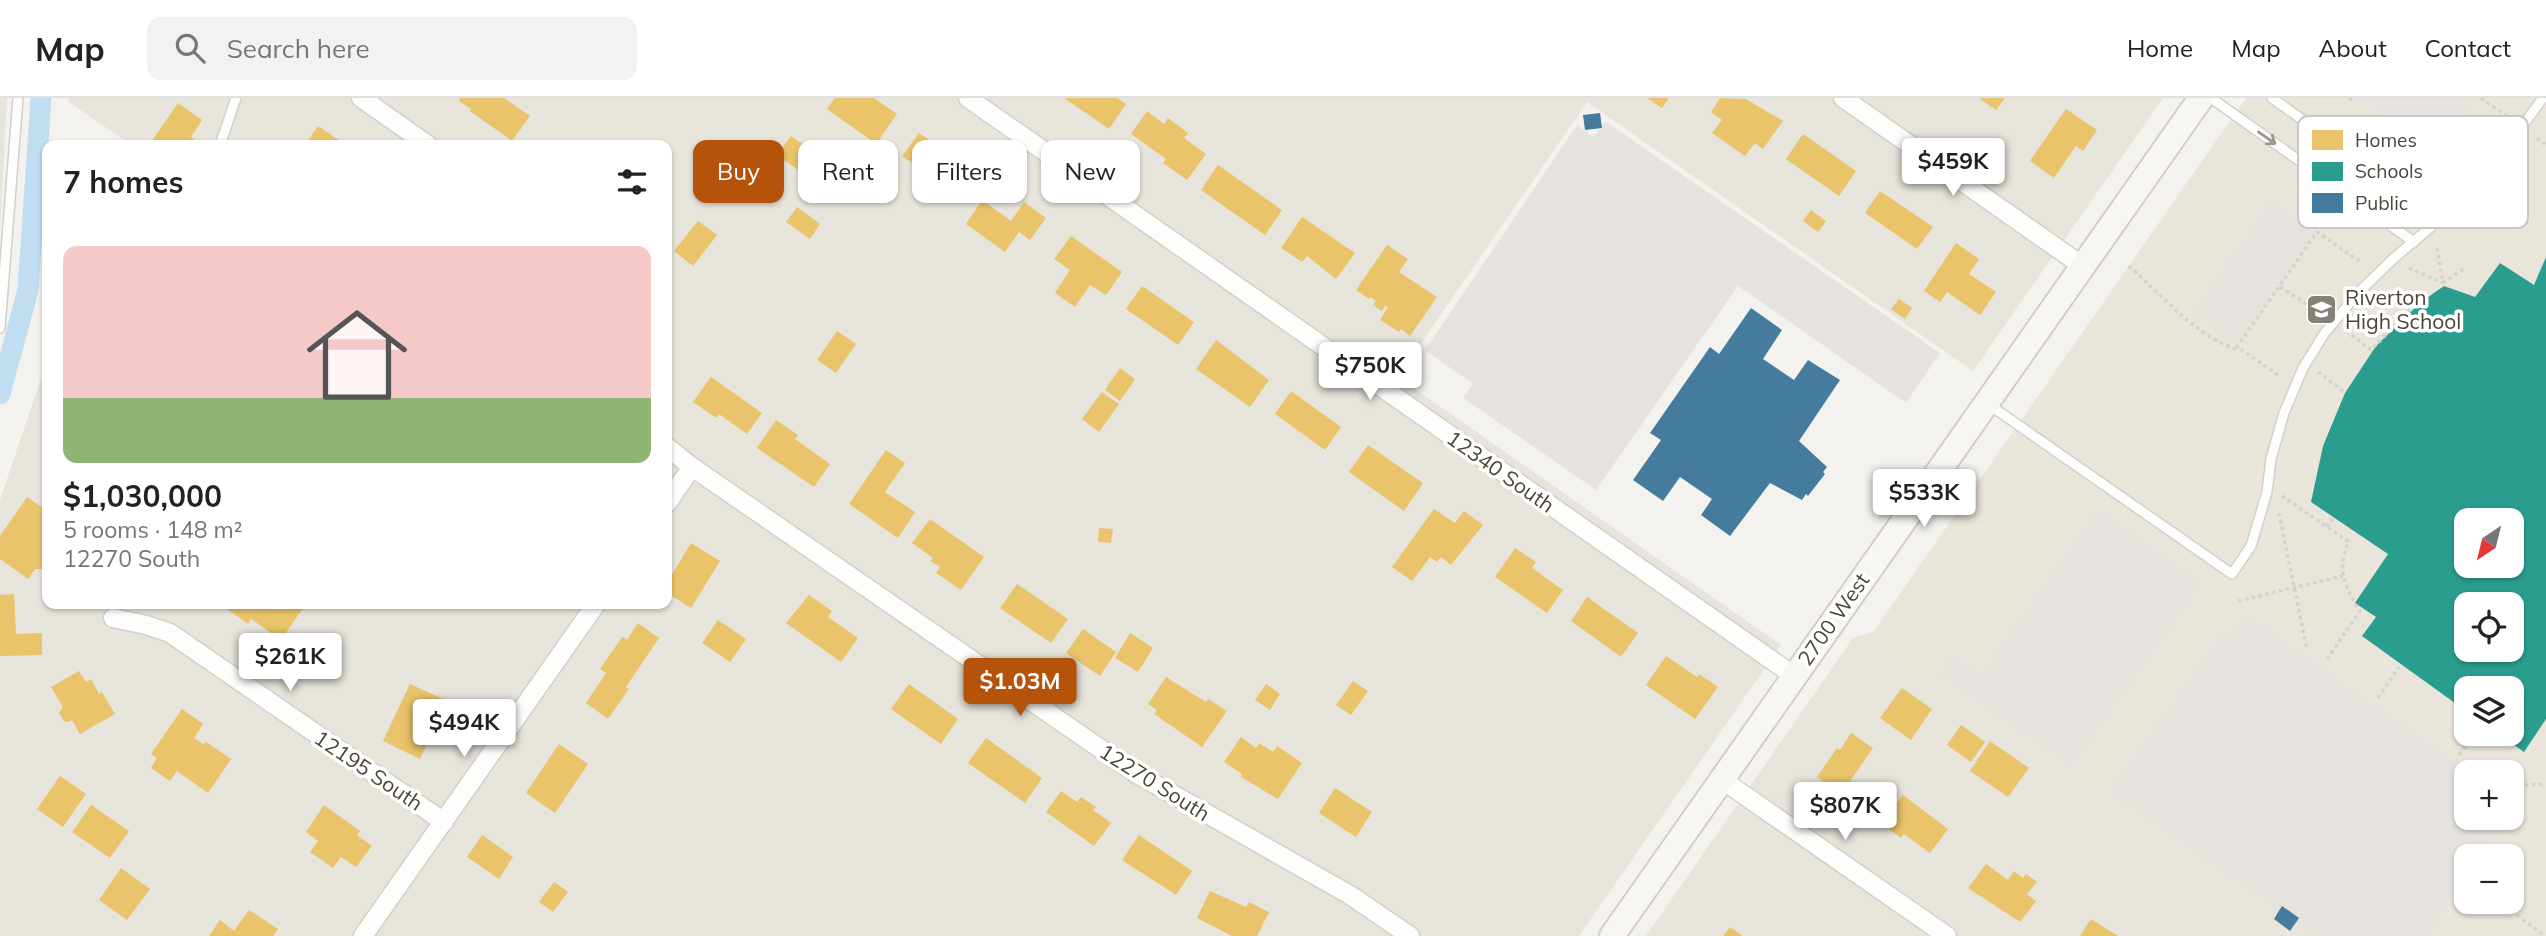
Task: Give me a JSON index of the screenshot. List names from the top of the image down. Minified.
{"streets":{"main road":["2700 West"],"street":["12340 South","12195 South","12270 South"]},"crossings":[["12340 South","2700 West"]],"places":{"school or university":["Riverton High School"]},"legend":["Homes","Schools","Public"],"north":"bottom left","page":{"header":"Map","search":"Search here","nav":["Home","Map","About","Contact"],"price":["$459K","$750K","$533K","$261K","$1.03M","$494K","$807K"],"chip":["Buy","Rent","Filters","New"],"heading":"7 homes","list":[{"name":"$1,030,000","note":"5 rooms · 148 m² · 12270 South"}],"map_buttons":["+","−"]}}
